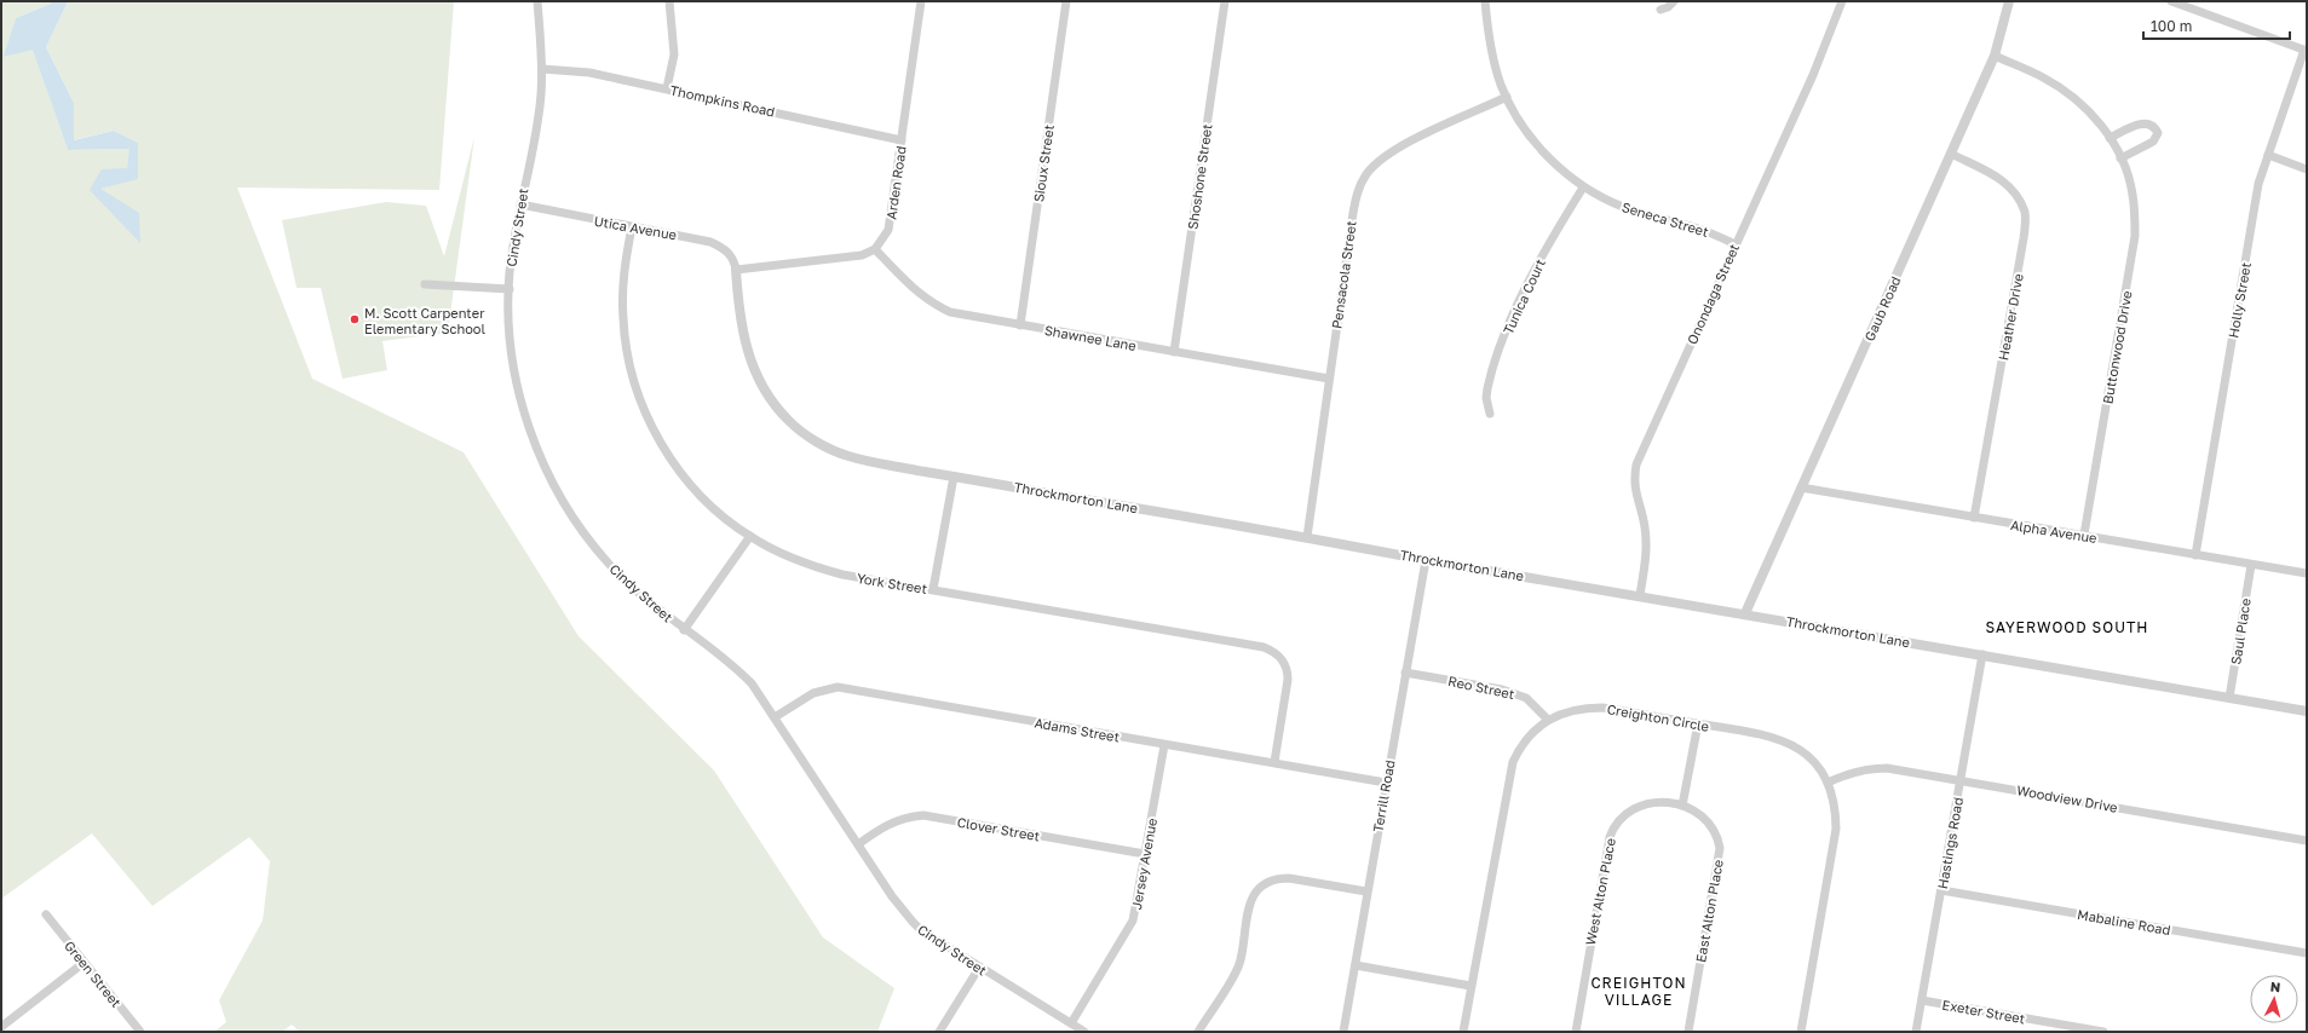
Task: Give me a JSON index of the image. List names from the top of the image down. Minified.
{"streets":{"street":["Thompkins Road","Sioux Street","Shoshone Street","Arden Road","Seneca Street","Cindy Street","Utica Avenue","Pensacola Street","Onondaga Street","Tunica Court","Holly Street","Gaub Road","Heather Drive","Shawnee Lane","Buttonwood Drive","Throckmorton Lane","Alpha Avenue","York Street","Saul Place","Reo Street","Creighton Circle","Adams Street","Terrill Road","Woodview Drive","Clover Street","Hastings Road","Jersey Avenue","West Alton Place","East Alton Place","Mabaline Road","Green Street","Exeter Street"]},"crossings":[["Thompkins Road","Arden Road"],["Thompkins Road","Cindy Street"],["Sioux Street","Shawnee Lane"],["Shoshone Street","Shawnee Lane"],["Arden Road","Shawnee Lane"],["Seneca Street","Pensacola Street"],["Seneca Street","Onondaga Street"],["Seneca Street","Tunica Court"],["Cindy Street","Utica Avenue"],["Cindy Street","Adams Street"],["Cindy Street","Clover Street"],["Cindy Street","Jersey Avenue"],["Utica Avenue","Throckmorton Lane"],["Utica Avenue","York Street"],["Pensacola Street","Shawnee Lane"],["Pensacola Street","Throckmorton Lane"],["Onondaga Street","Throckmorton Lane"],["Holly Street","Alpha Avenue"],["Gaub Road","Heather Drive"],["Gaub Road","Buttonwood Drive"],["Gaub Road","Throckmorton Lane"],["Gaub Road","Alpha Avenue"],["Heather Drive","Alpha Avenue"],["Buttonwood Drive","Alpha Avenue"],["Throckmorton Lane","Saul Place"],["Throckmorton Lane","Terrill Road"],["Throckmorton Lane","Hastings Road"],["Alpha Avenue","Saul Place"],["York Street","Adams Street"],["Reo Street","Creighton Circle"],["Reo Street","Terrill Road"],["Creighton Circle","Woodview Drive"],["Adams Street","Terrill Road"],["Adams Street","Jersey Avenue"],["Woodview Drive","Hastings Road"],["Clover Street","Jersey Avenue"],["Hastings Road","Mabaline Road"],["Hastings Road","Exeter Street"],["West Alton Place","East Alton Place"]],"districts":["SAYERWOOD SOUTH","CREIGHTON VILLAGE"],"places":["M. Scott Carpenter Elementary School"],"scale_bar":"100 m","north":"top"}
